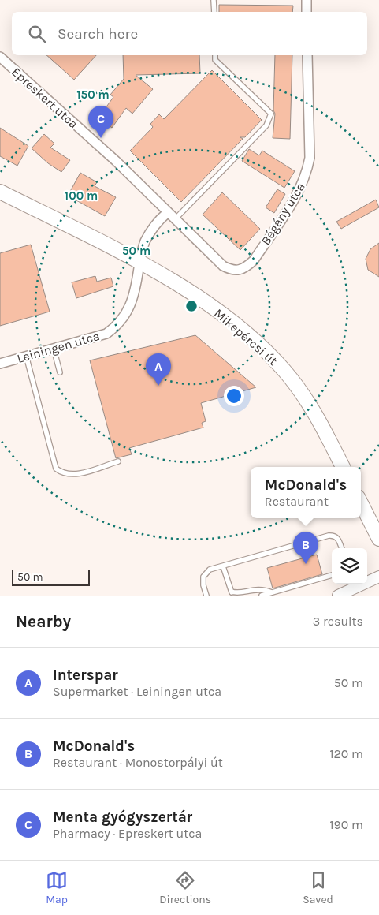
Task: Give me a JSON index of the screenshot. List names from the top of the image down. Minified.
{"streets":{"main road":["Mikepércsi út"],"street":["Epreskert utca","Bégány utca","Leiningen utca"]},"crossings":[["Epreskert utca","Bégány utca"],["Mikepércsi út","Leiningen utca"]],"scale_bar":"50 m","page":{"search":"Search here","pins":["C","A","B"],"popup":["McDonald's","Restaurant"],"scale":"50 m","heading":["Nearby","3 results"],"list":[{"mark":"A","name":"Interspar","note":"Supermarket · Leiningen utca","value":"50 m"},{"mark":"B","name":"McDonald's","note":"Restaurant · Monostorpályi út","value":"120 m"},{"mark":"C","name":"Menta gyógyszertár","note":"Pharmacy · Epreskert utca","value":"190 m"}],"nav":["Map","Directions","Saved"]},"rings":["150 m","100 m","50 m"]}
